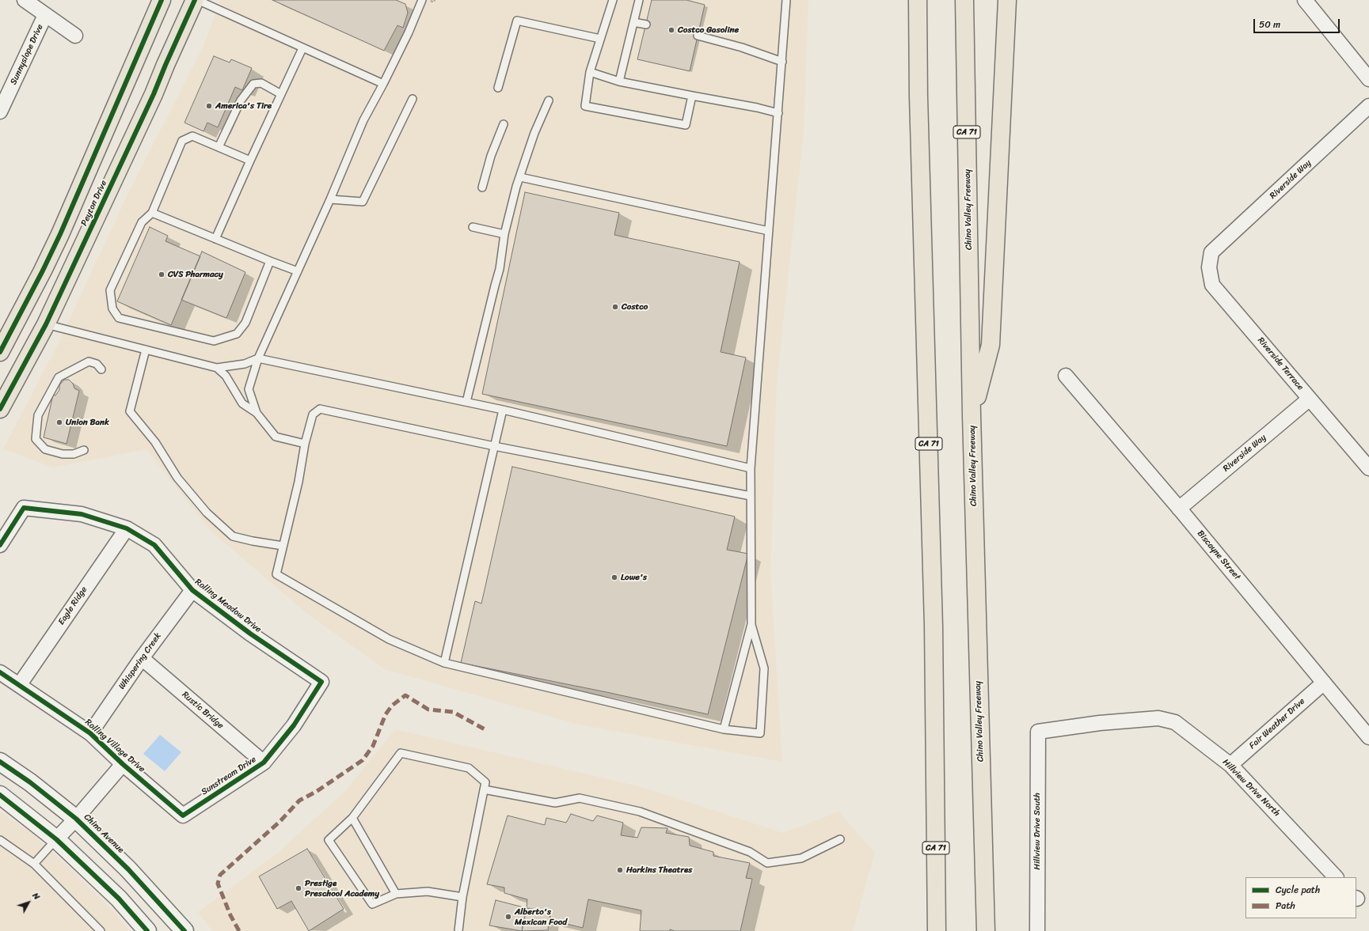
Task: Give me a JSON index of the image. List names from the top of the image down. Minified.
{"streets":{"main road":["CA 71","Peyton Drive","Chino Valley Freeway","Chino Avenue"],"street":["Sunnyslope Drive","Riverside Way","Riverside Terrace","Biscayne Street","Eagle Ridge","Rolling Meadow Drive","Whispering Creek","Rustic Bridge","Fair Weather Drive","Rolling Village Drive","Sunstream Drive","Hillview Drive North","Hillview Drive South"]},"crossings":[["Riverside Way","Riverside Terrace"],["Riverside Way","Biscayne Street"],["Biscayne Street","Fair Weather Drive"],["Eagle Ridge","Rolling Meadow Drive"],["Eagle Ridge","Rolling Village Drive"],["Rolling Meadow Drive","Whispering Creek"],["Rolling Meadow Drive","Sunstream Drive"],["Whispering Creek","Rustic Bridge"],["Whispering Creek","Rolling Village Drive"],["Rustic Bridge","Sunstream Drive"],["Fair Weather Drive","Hillview Drive North"],["Rolling Village Drive","Sunstream Drive"],["Rolling Village Drive","Chino Avenue"],["Hillview Drive North","Hillview Drive South"]],"places":["Costco Gasoline","America's Tire","CVS Pharmacy","Costco","Union Bank","Lowe's","Harkins Theatres","Prestige Preschool Academy","Alberto's Mexican Food"],"legend":["Cycle path","Path"],"scale_bar":"50 m","north":"top right"}
